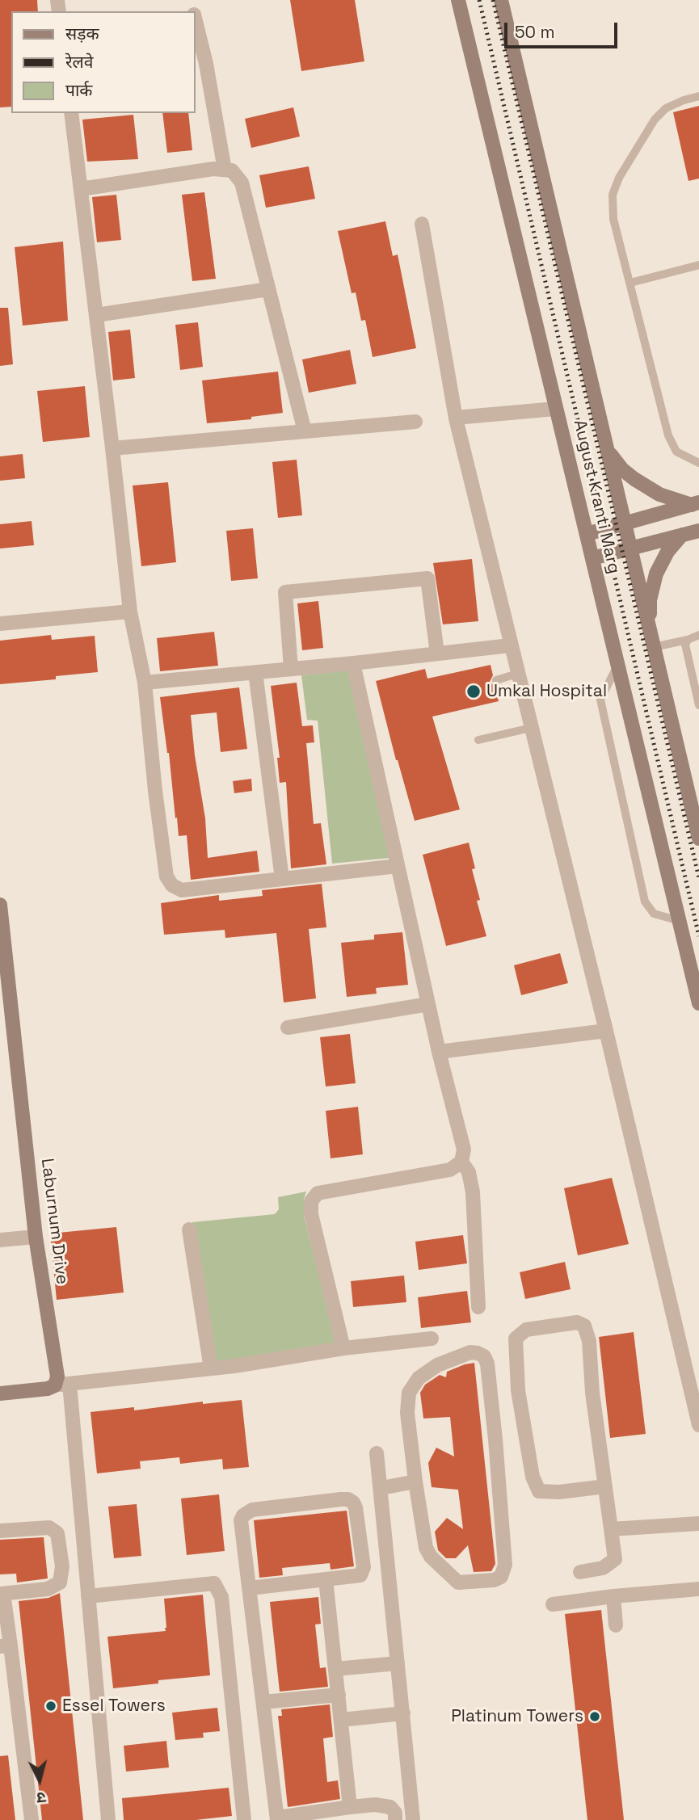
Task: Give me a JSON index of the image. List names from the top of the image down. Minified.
{"streets":{"main road":["August Kranti Marg","Laburnum Drive"]},"places":["Umkal Hospital","Essel Towers","Platinum Towers"],"legend":["सड़क","रेलवे","पार्क"],"scale_bar":"50 m","north":"bottom"}
